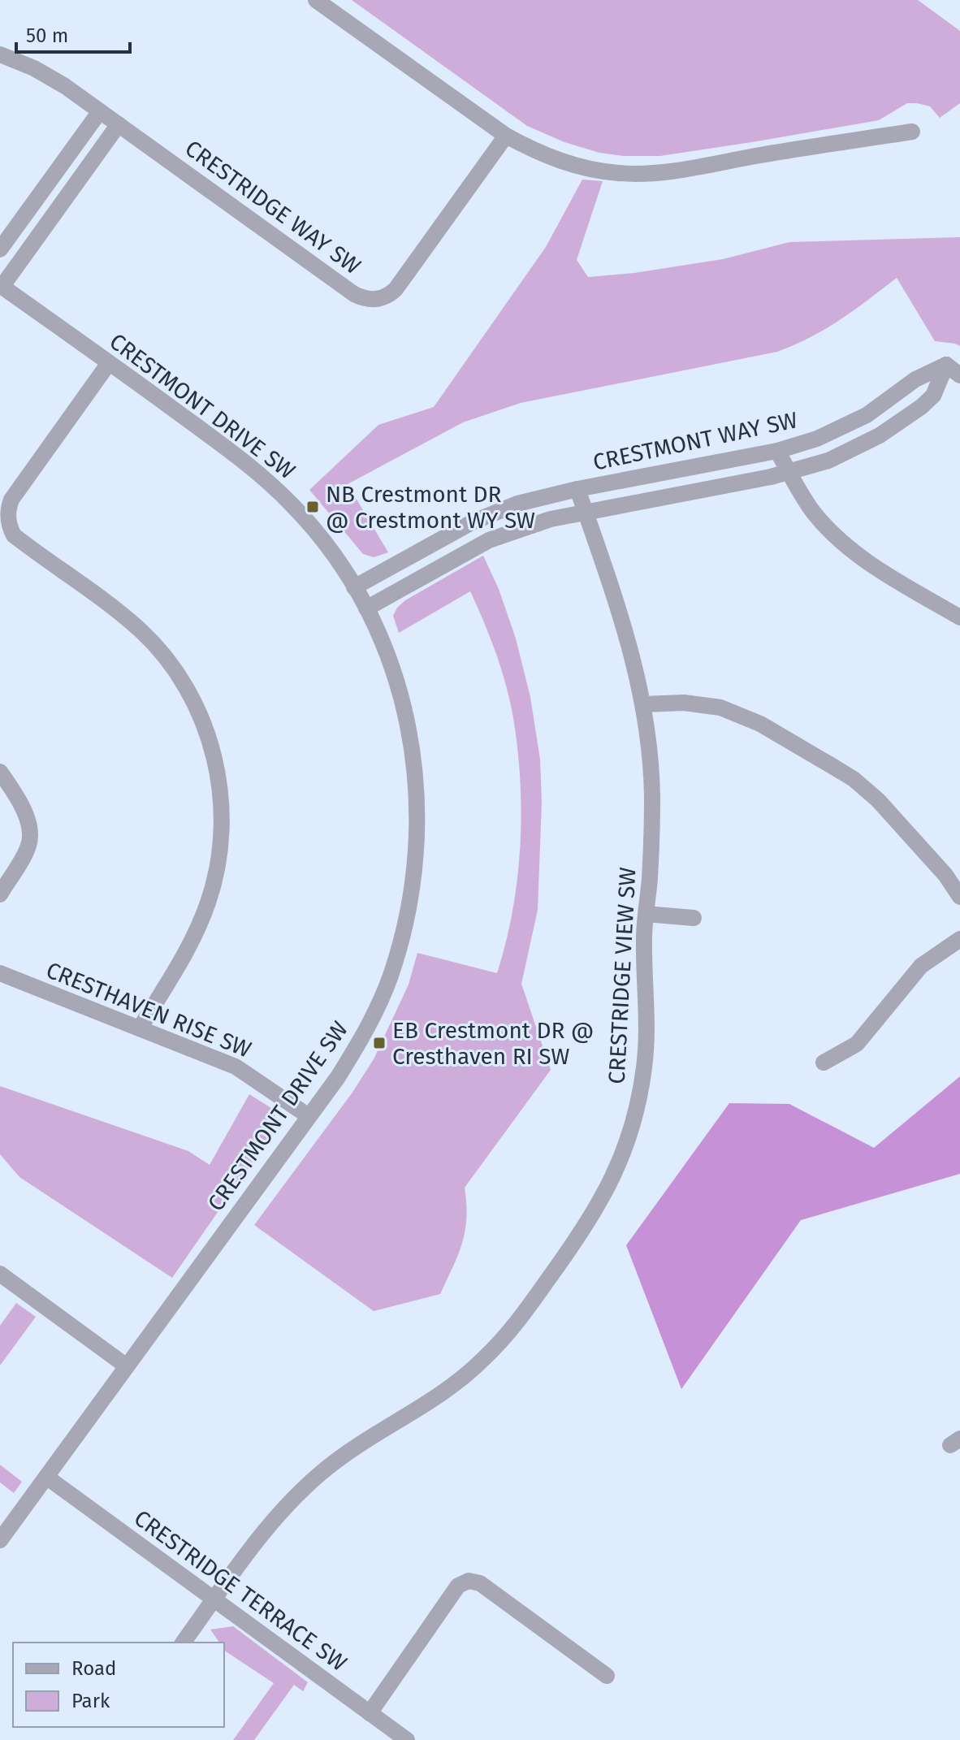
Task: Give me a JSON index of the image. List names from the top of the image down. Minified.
{"streets":{"street":["CRESTRIDGE WAY SW","CRESTMONT DRIVE SW","CRESTMONT WAY SW","CRESTRIDGE VIEW SW","CRESTHAVEN RISE SW","CRESTRIDGE TERRACE SW"]},"crossings":[["CRESTMONT DRIVE SW","CRESTMONT WAY SW"],["CRESTMONT DRIVE SW","CRESTHAVEN RISE SW"],["CRESTMONT DRIVE SW","CRESTRIDGE TERRACE SW"],["CRESTMONT WAY SW","CRESTRIDGE VIEW SW"],["CRESTRIDGE VIEW SW","CRESTRIDGE TERRACE SW"]],"places":{"transit":["NB Crestmont DR @ Crestmont WY SW","EB Crestmont DR @ Cresthaven RI SW"]},"legend":["Road","Park"],"scale_bar":"50 m"}
